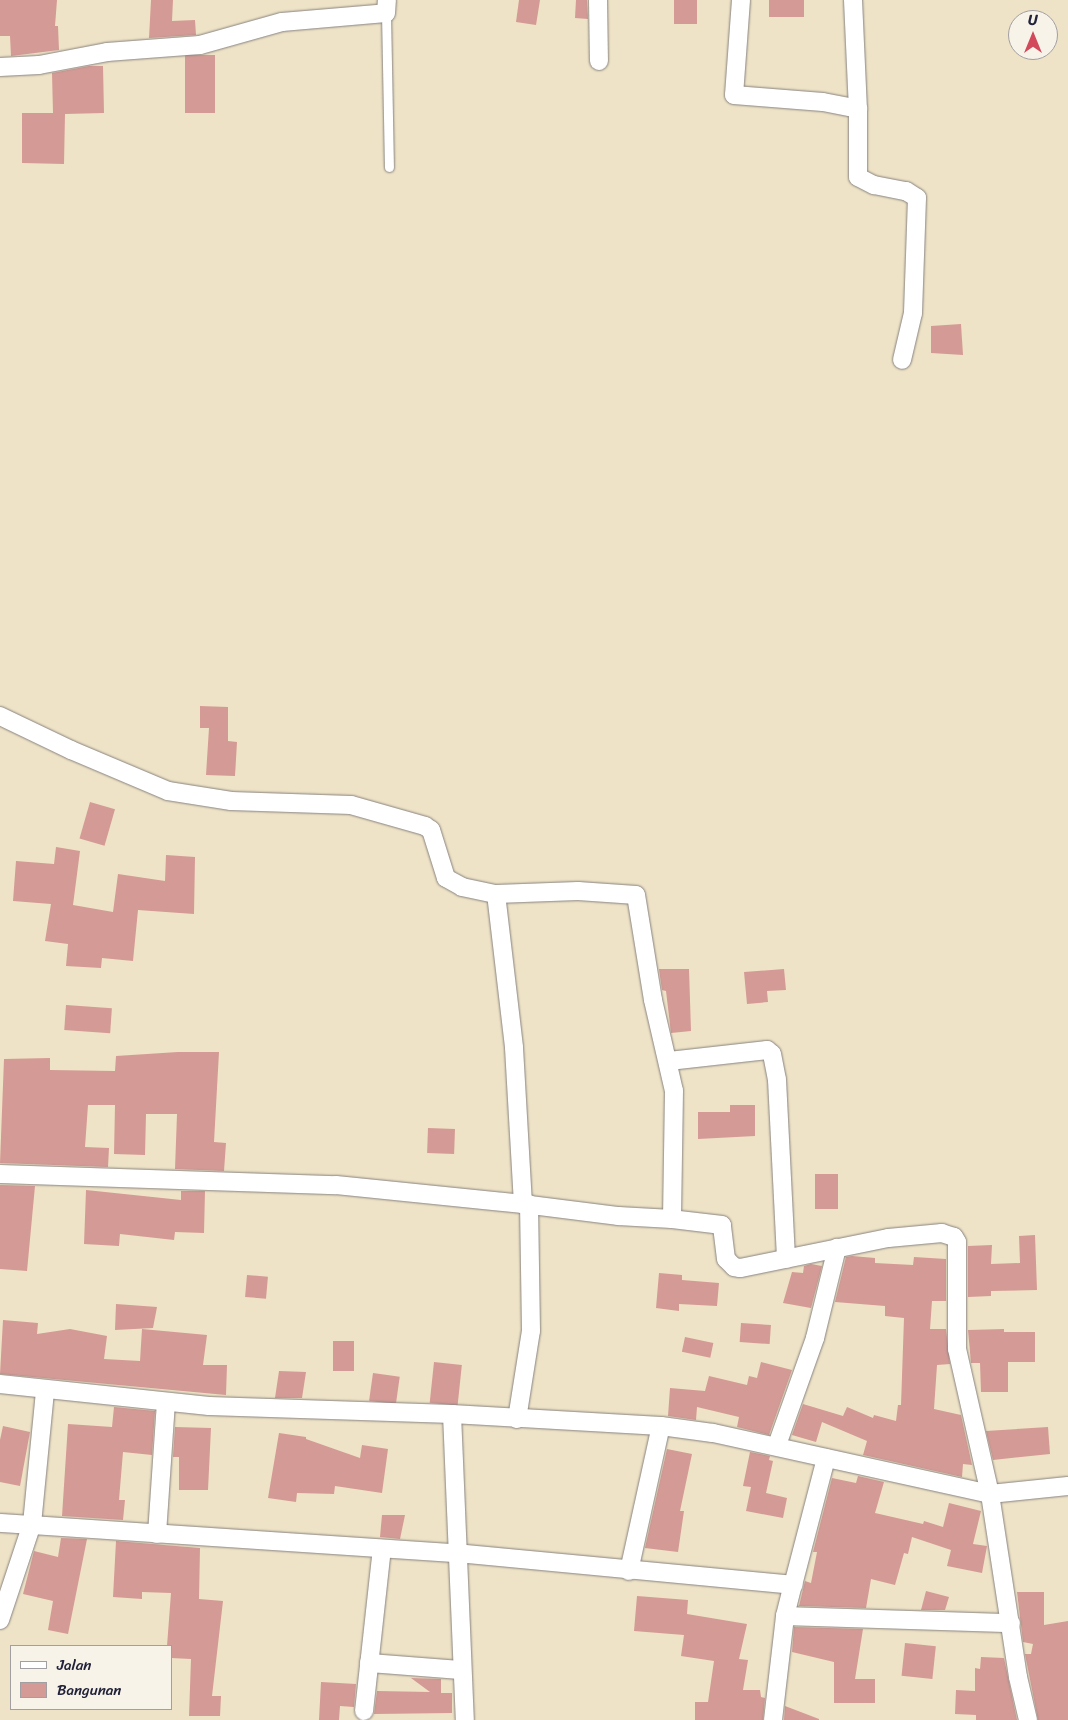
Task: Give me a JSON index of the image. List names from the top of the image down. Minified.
{"legend":["Jalan","Bangunan"],"north":"top"}
